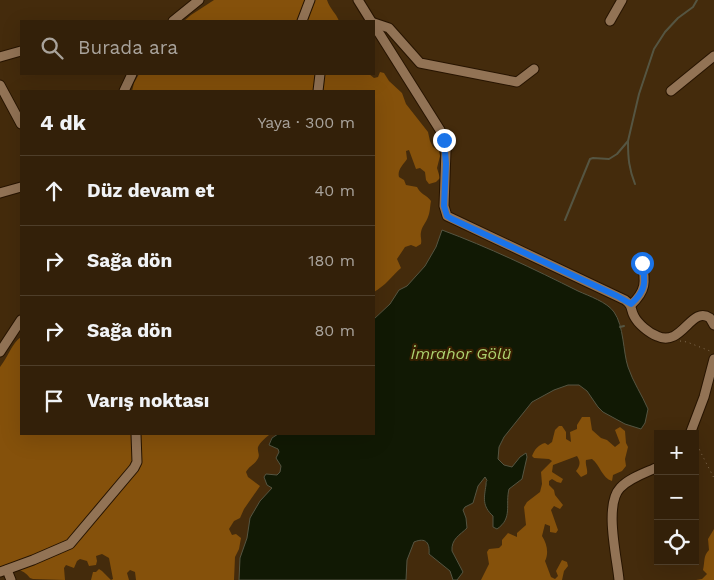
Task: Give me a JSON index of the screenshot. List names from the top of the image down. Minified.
{"water":["İmrahor Gölü"],"page":{"search":"Burada ara","heading":["4 dk","Yaya · 300 m"],"list":[["Düz devam et","40 m"],["Sağa dön","180 m"],["Sağa dön","80 m"],"Varış noktası"],"map_buttons":["+","−"]}}
